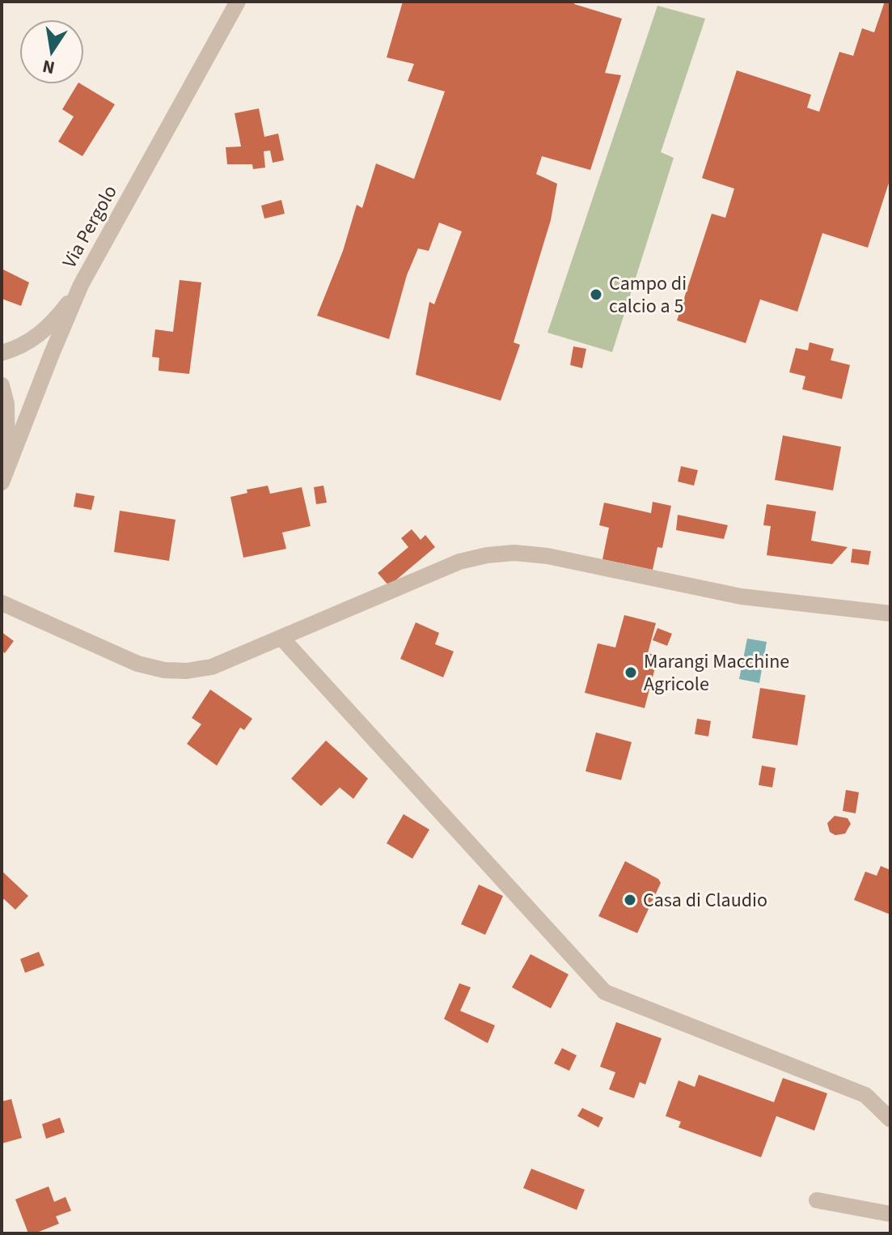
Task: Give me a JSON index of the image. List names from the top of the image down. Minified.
{"streets":{"street":["Via Pergolo"]},"places":["Campo di calcio a 5","Marangi Macchine Agricole","Casa di Claudio"],"north":"bottom"}
